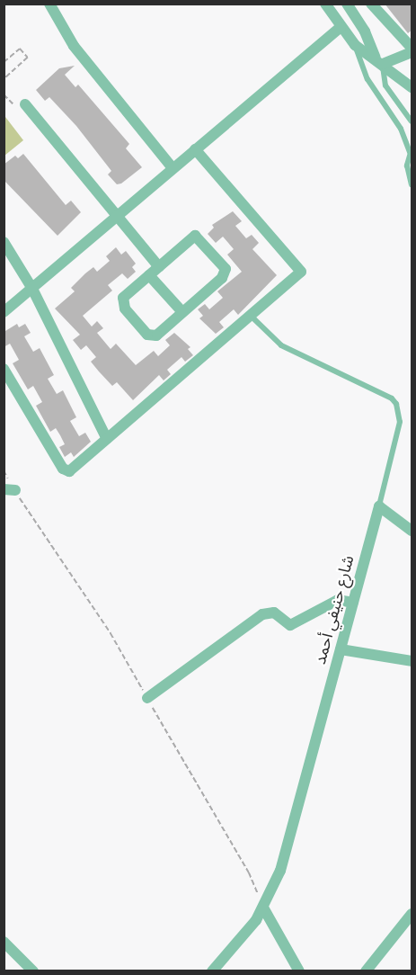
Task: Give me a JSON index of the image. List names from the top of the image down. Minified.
{"streets":{"street":["شارع حنيفي أحمد"]}}
